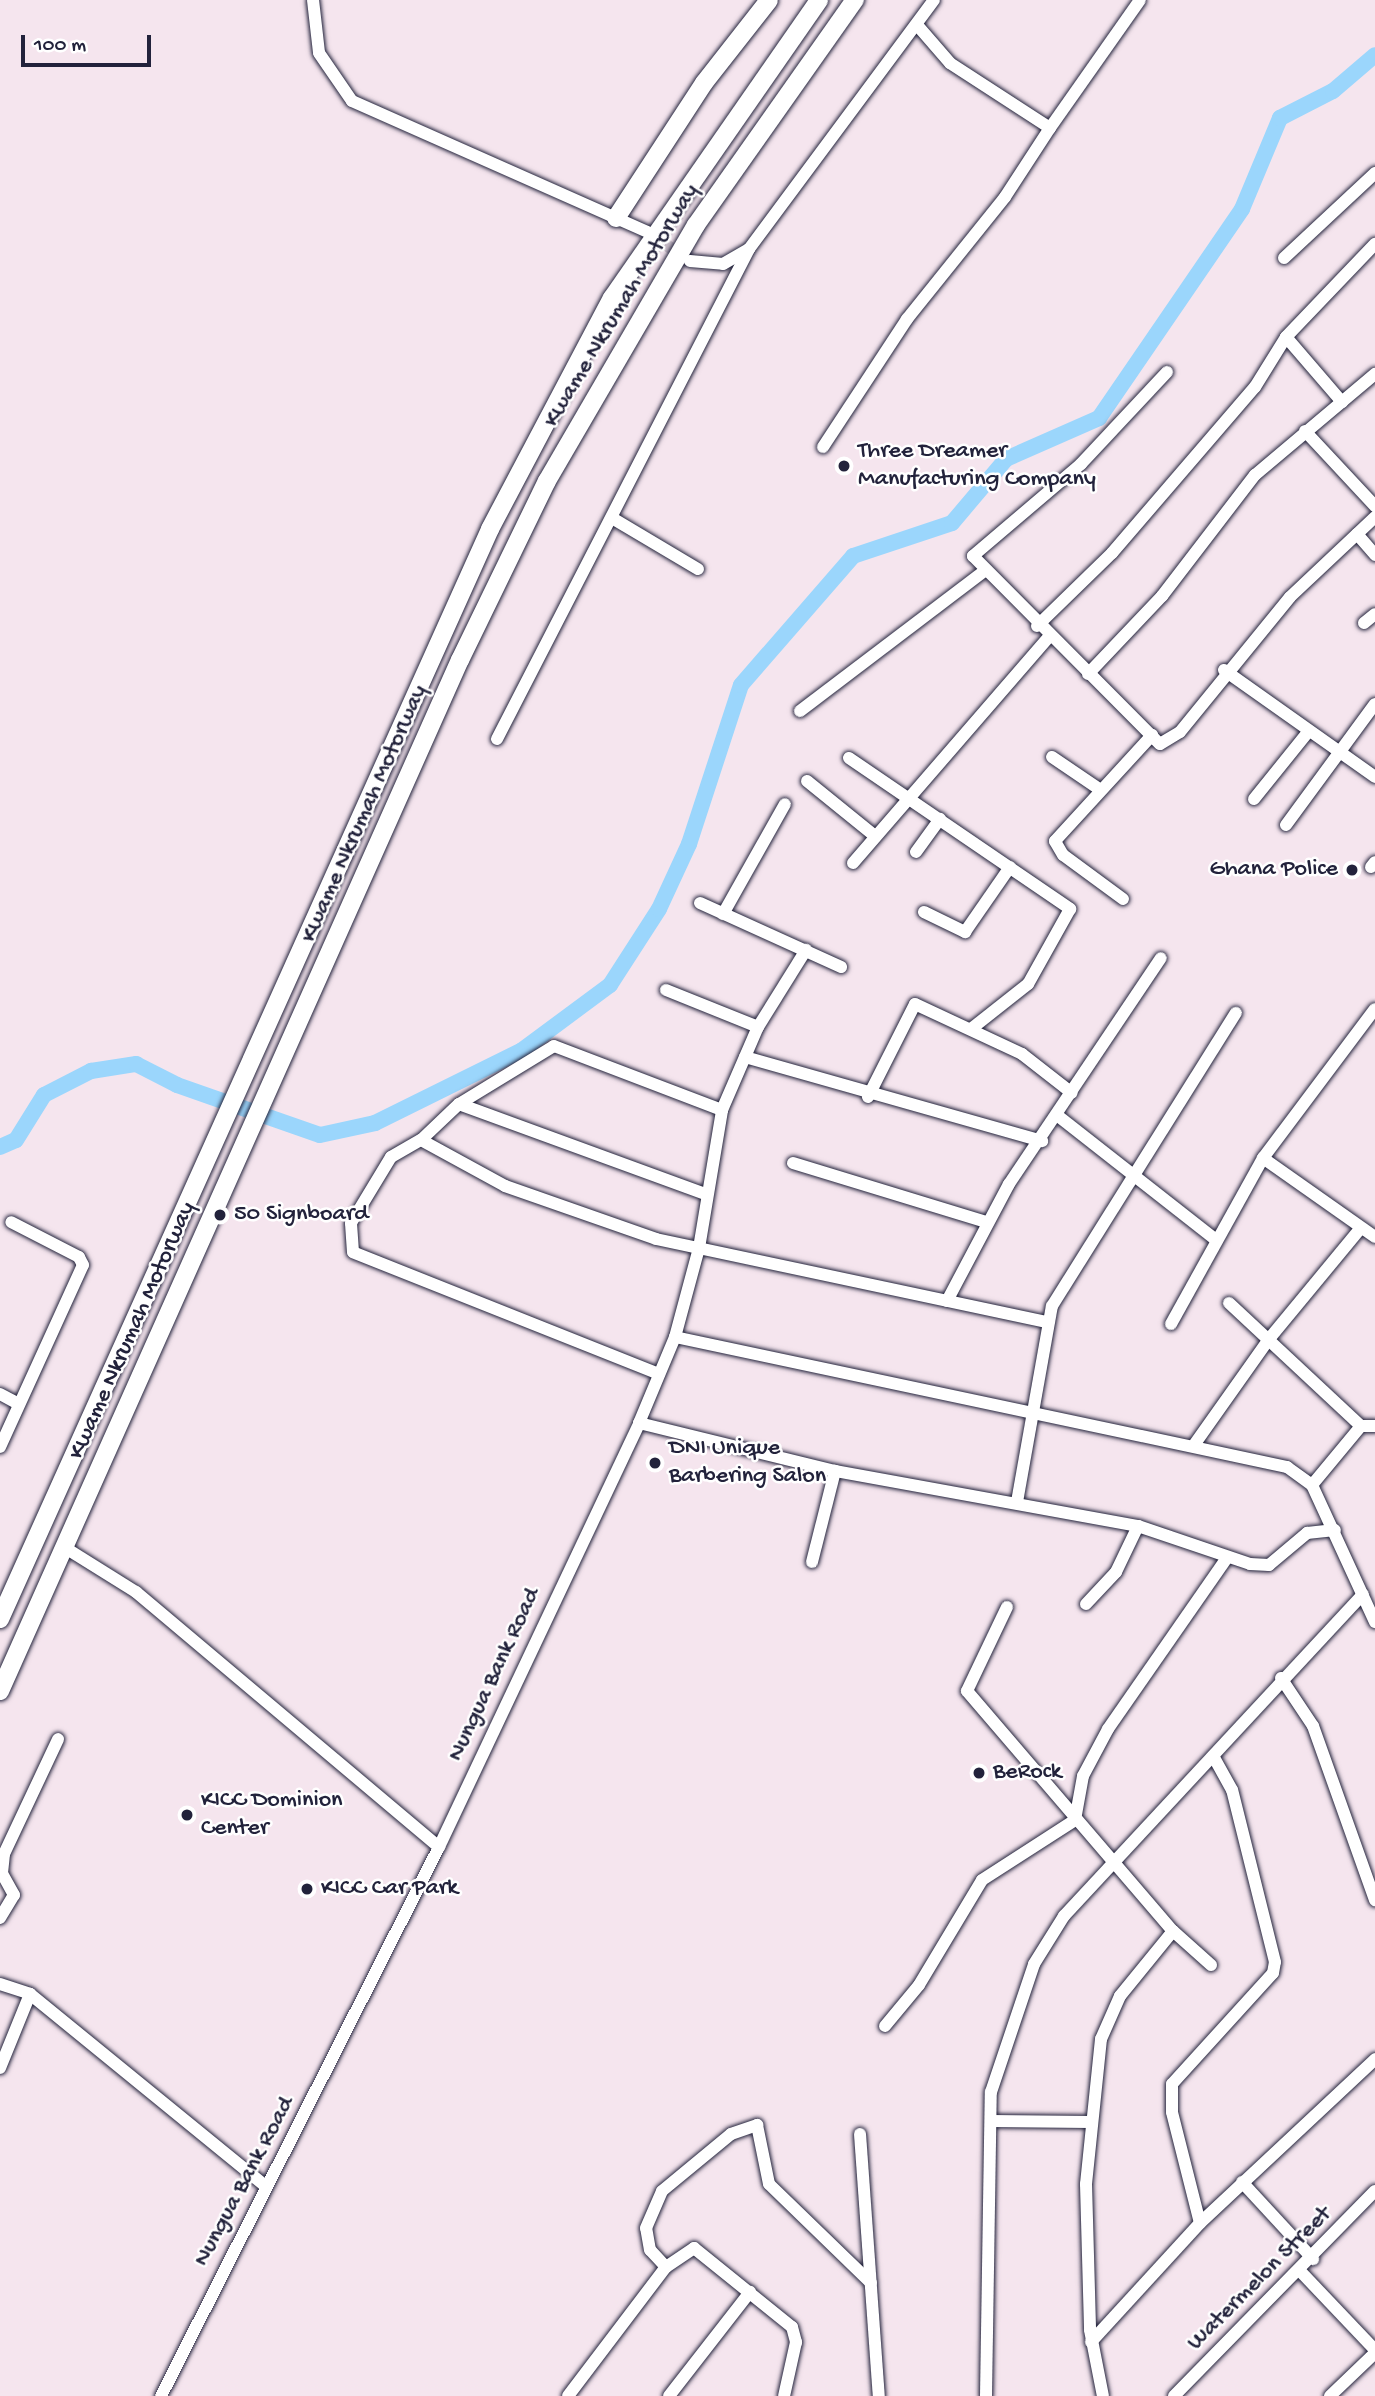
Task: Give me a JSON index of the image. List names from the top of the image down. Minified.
{"streets":{"highway":["Kwame Nkrumah Motorway"],"street":["Nungua Bank Road","Watermelon Street"]},"places":["Three Dreamer Manufacturing Company","Ghana Police","50 Signboard","DNI Unique Barbering Salon","BeRock","KICC Dominion Center","KICC Car Park"],"scale_bar":"100 m"}
